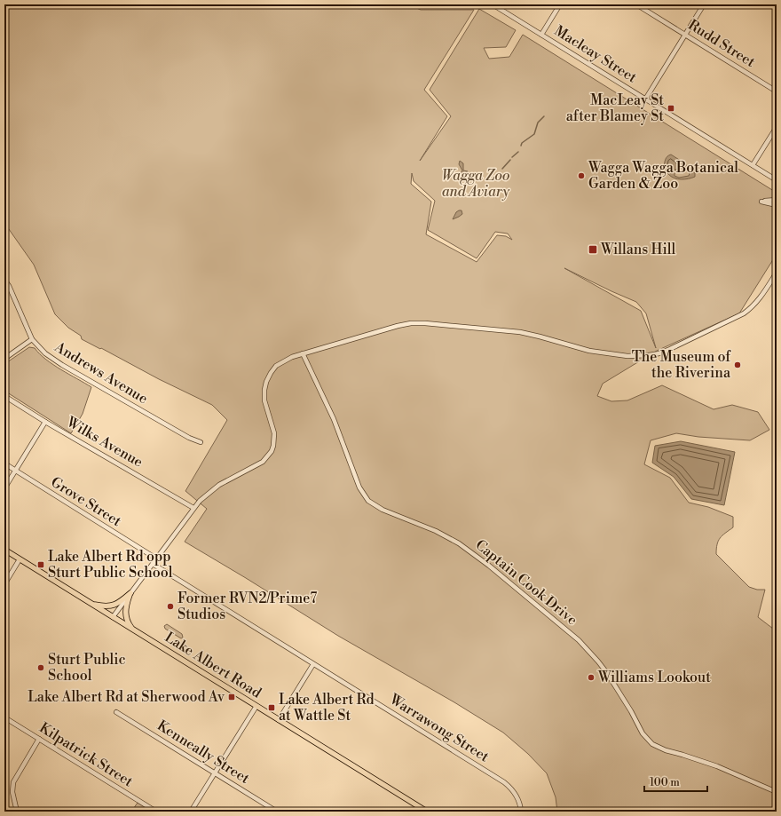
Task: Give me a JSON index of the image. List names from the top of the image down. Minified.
{"streets":{"main road":["Lake Albert Road"],"street":["Rudd Street","Macleay Street","Andrews Avenue","Wilks Avenue","Grove Street","Captain Cook Drive","Warrawong Street","Kenneally Street","Kilpatrick Street"]},"parks":["Wagga Zoo and Aviary"],"places":{"transit":["MacLeay St after Blamey St","Willans Hill","Lake Albert Rd opp Sturt Public School","Lake Albert Rd at Sherwood Av","Lake Albert Rd at Wattle St"],"other":["Wagga Wagga Botanical Garden & Zoo","The Museum of the Riverina","Former RVN2/Prime7 Studios","Sturt Public School","Williams Lookout"]},"scale_bar":"100 m"}
